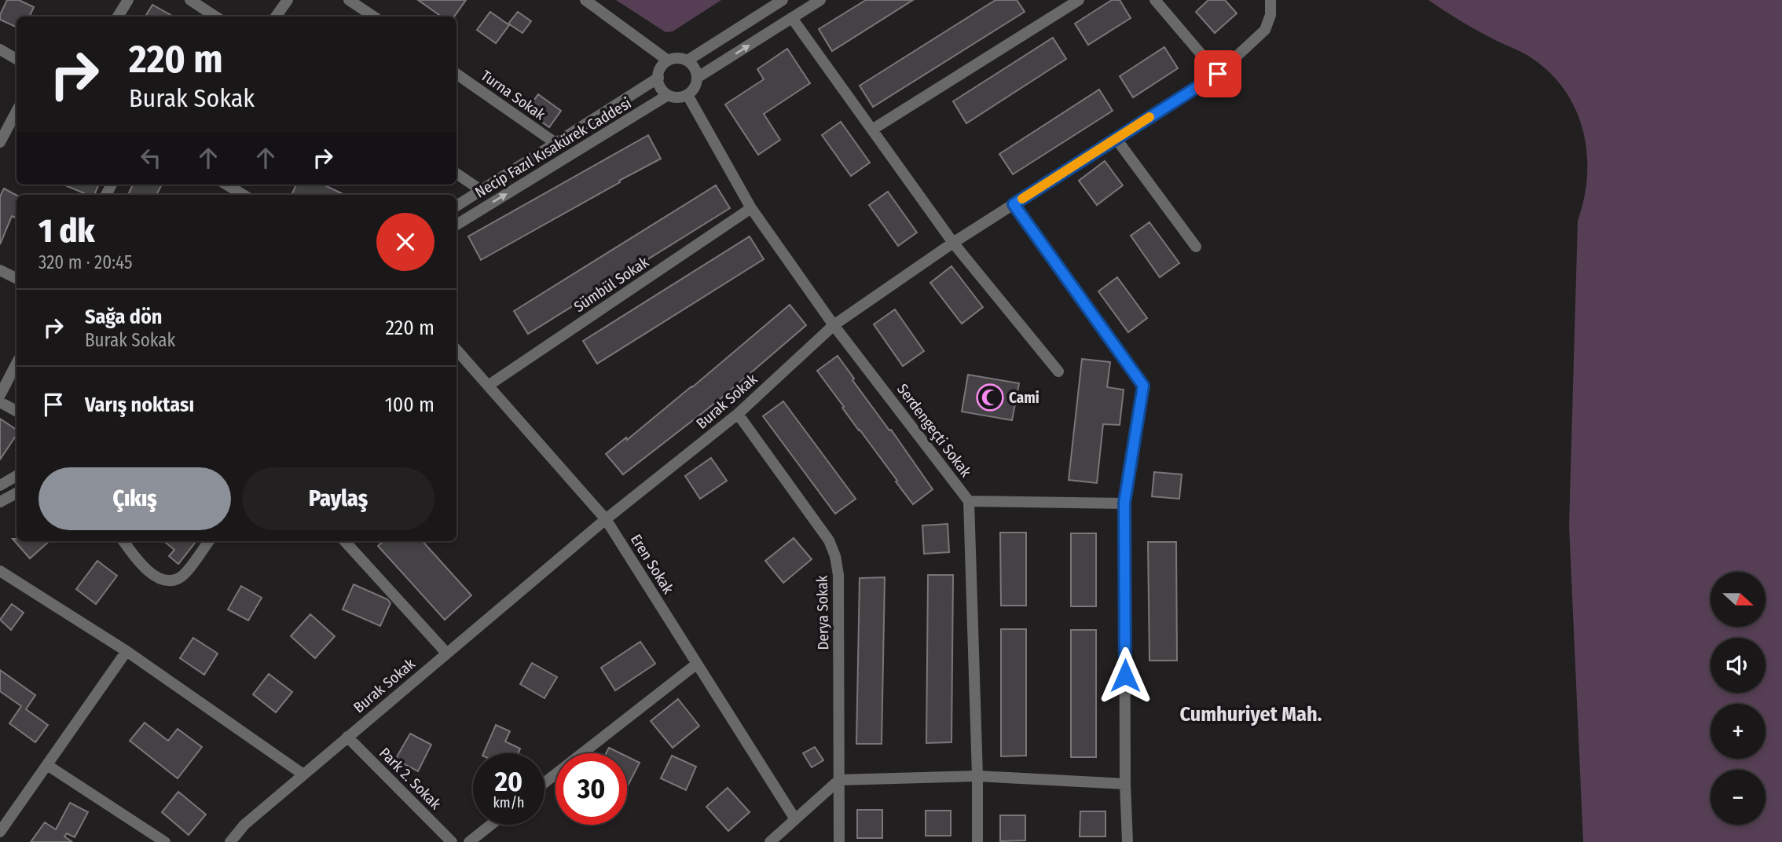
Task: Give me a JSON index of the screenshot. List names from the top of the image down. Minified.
{"streets":{"street":["Turna Sokak","Necip Fazıl Kısakürek Caddesi","Sümbül Sokak","Burak Sokak","Serdengeçti Sokak","Eren Sokak","Derya Sokak","Park 2. Sokak"]},"crossings":[["Turna Sokak","Necip Fazıl Kısakürek Caddesi"],["Necip Fazıl Kısakürek Caddesi","Serdengeçti Sokak"],["Sümbül Sokak","Serdengeçti Sokak"],["Sümbül Sokak","Eren Sokak"],["Burak Sokak","Serdengeçti Sokak"],["Burak Sokak","Eren Sokak"],["Burak Sokak","Derya Sokak"],["Burak Sokak","Park 2. Sokak"]],"districts":["Cumhuriyet Mah."],"places":{"mosque":["Cami"]},"north":"right","page":{"turn":["220 m","Burak Sokak"],"heading":["1 dk","320 m · 20:45"],"list":[{"name":"Sağa dön","note":"Burak Sokak","value":"220 m"},{"name":"Varış noktası","value":"100 m"}],"buttons":["Çıkış","Paylaş"],"map_buttons":["+","−"],"speed":"20 km/h","limit":"30"}}
